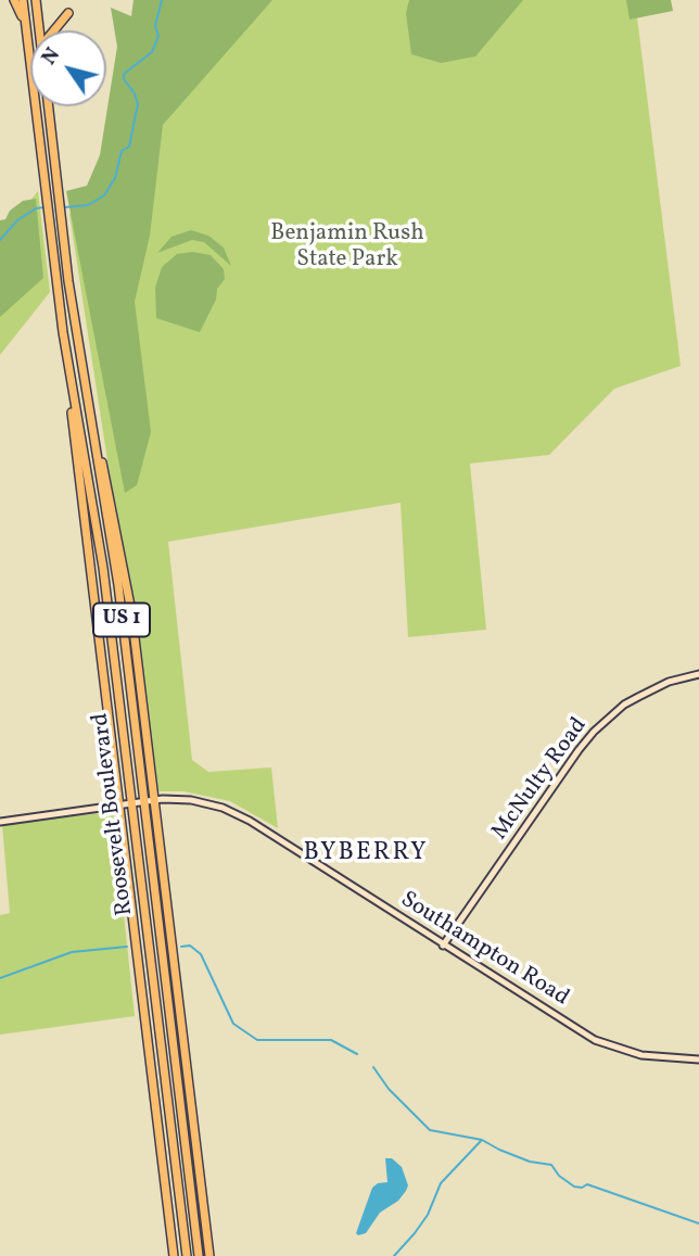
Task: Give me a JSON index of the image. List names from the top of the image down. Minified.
{"streets":{"highway":["US 1","Roosevelt Boulevard"],"street":["McNulty Road","Southampton Road"]},"crossings":[["US 1","Roosevelt Boulevard"],["McNulty Road","Southampton Road"],["Roosevelt Boulevard","Southampton Road"]],"districts":["BYBERRY"],"parks":["Benjamin Rush State Park"],"north":"top left"}
